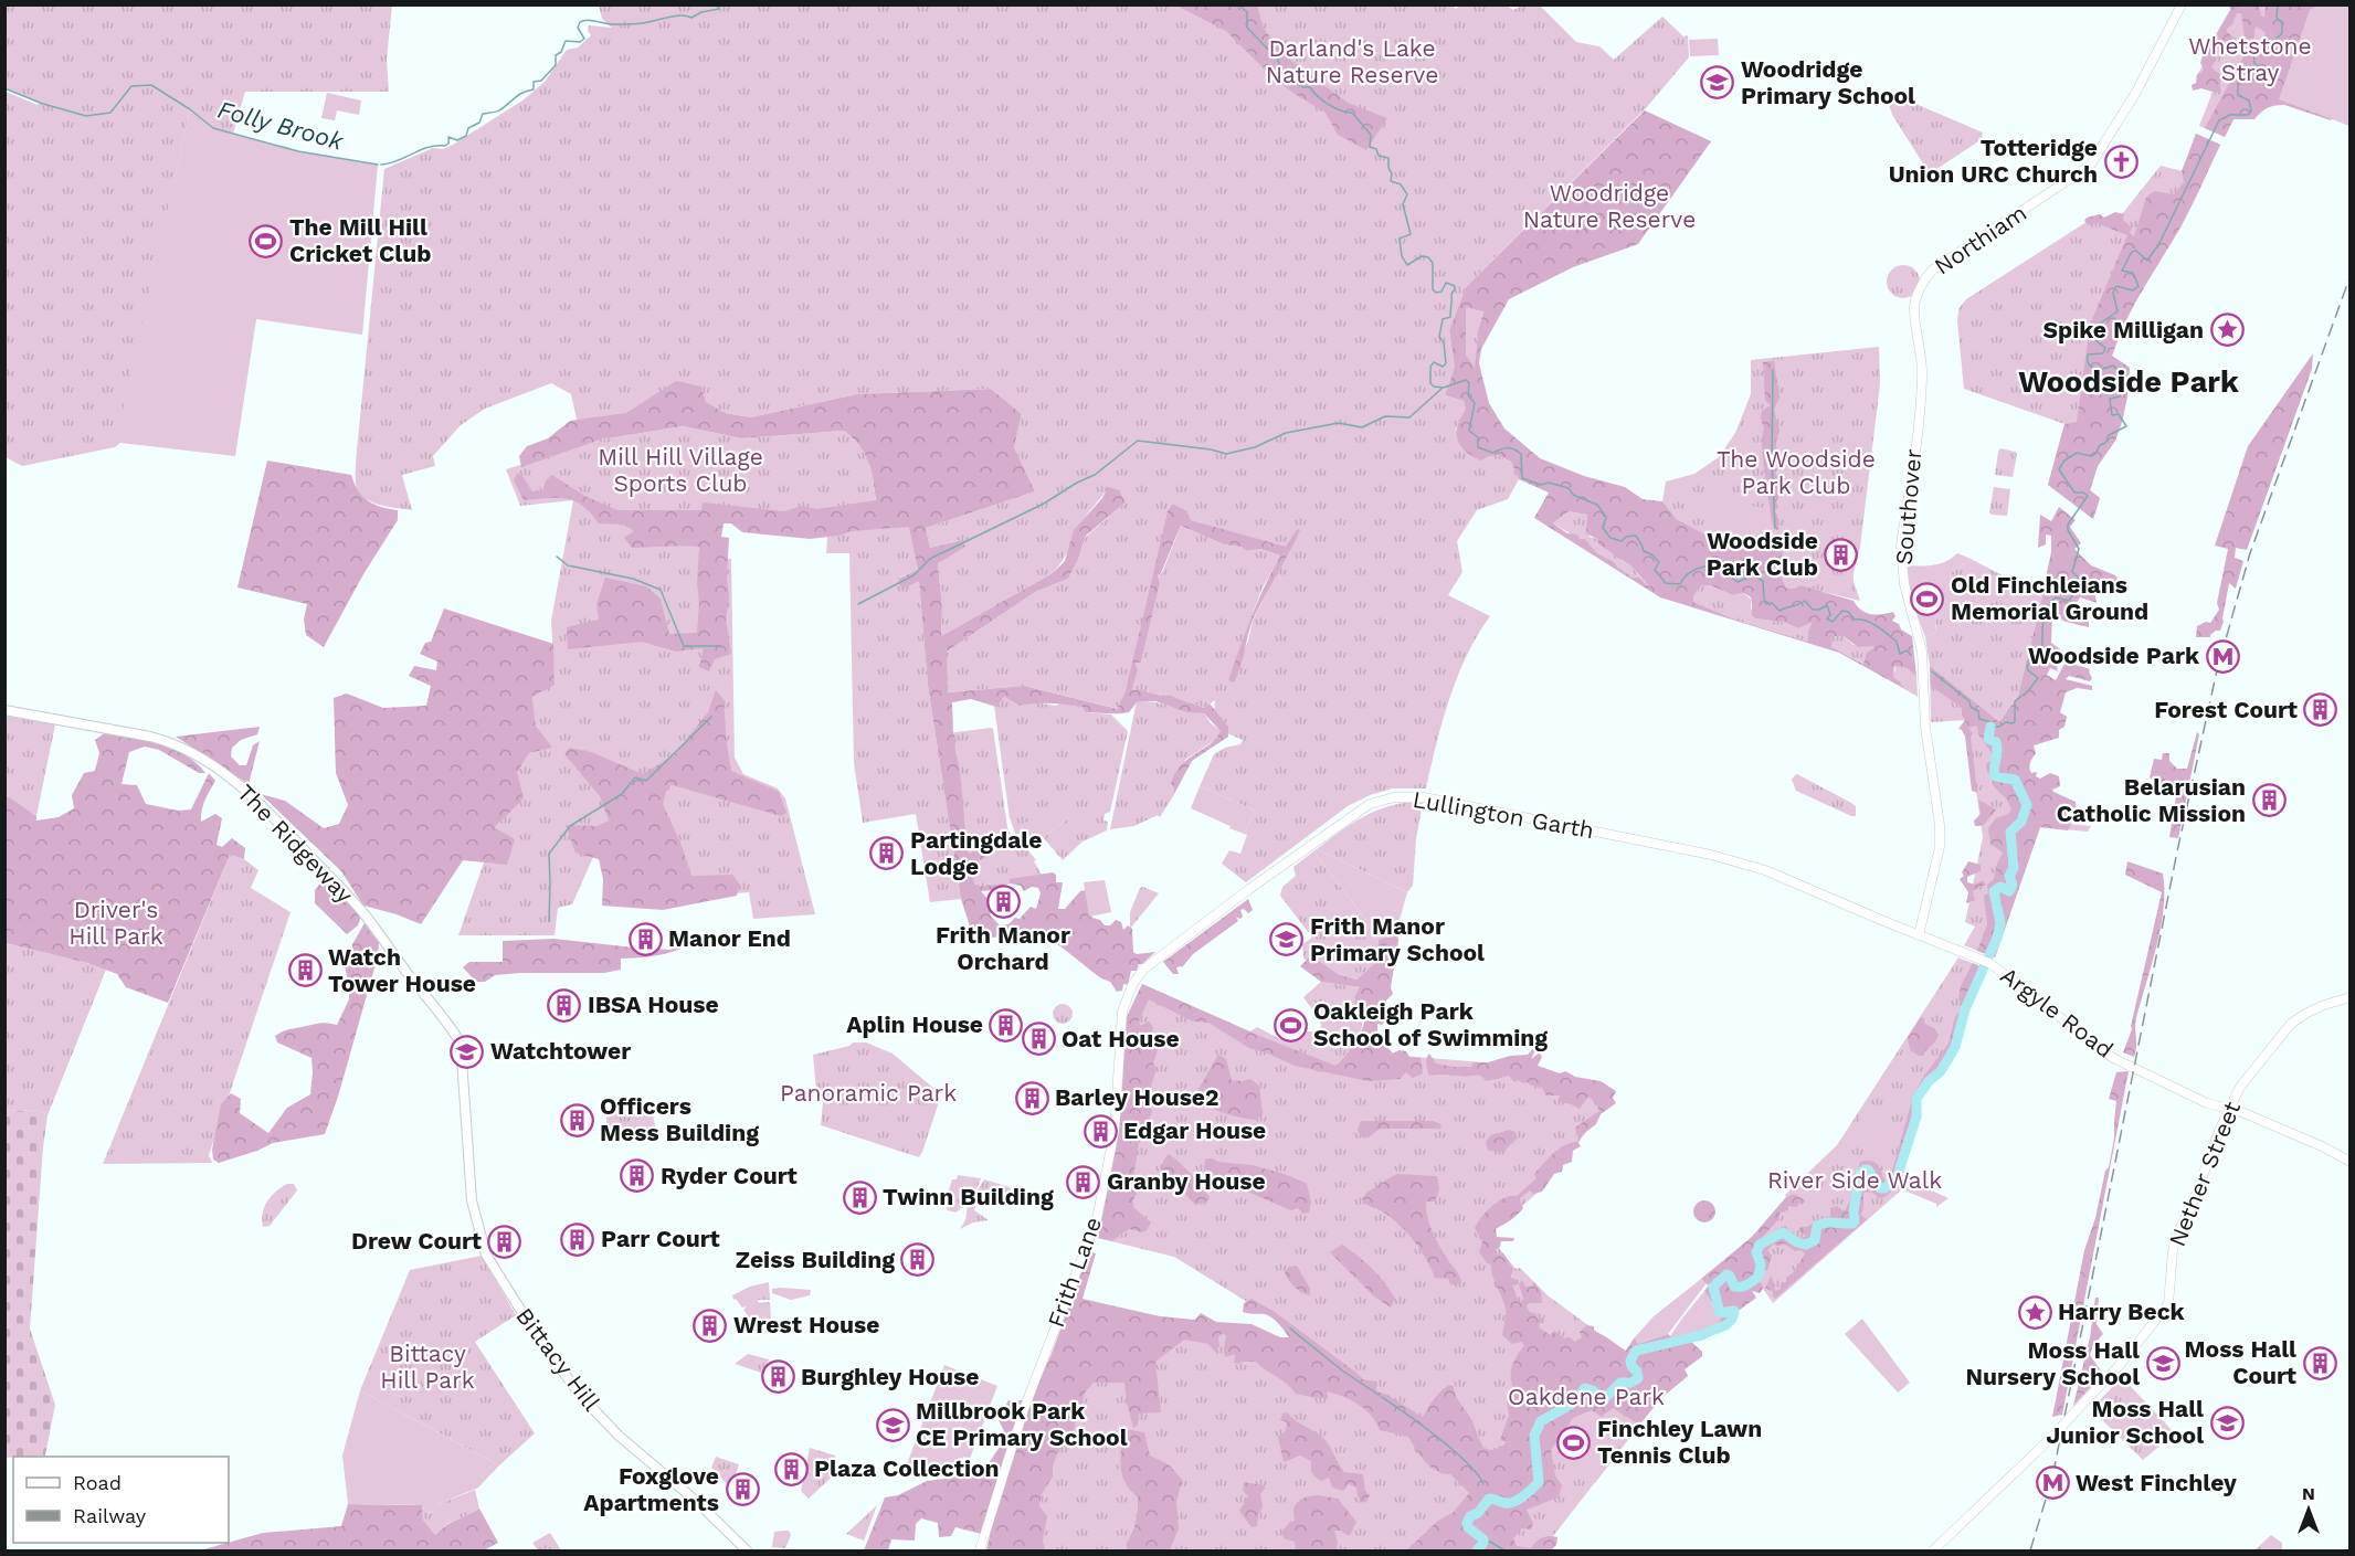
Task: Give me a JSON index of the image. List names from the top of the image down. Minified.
{"streets":{"main road":["The Ridgeway","Bittacy Hill"],"street":["Northiam","Southover","Lullington Garth","Argyle Road","Nether Street","Frith Lane"]},"crossings":[["Northiam","Southover"],["Southover","Lullington Garth"],["Southover","Argyle Road"],["Lullington Garth","Argyle Road"],["Lullington Garth","Frith Lane"],["The Ridgeway","Bittacy Hill"],["Argyle Road","Nether Street"]],"districts":["Woodside Park"],"water":["Folly Brook"],"parks":["Whetstone Stray","Darland's Lake Nature Reserve","Woodridge Nature Reserve","Mill Hill Village Sports Club","The Woodside Park Club","Driver's Hill Park","Panoramic Park","River Side Walk","Bittacy Hill Park","Oakdene Park"],"places":{"school or university":["Woodridge Primary School","Frith Manor Primary School","Watchtower","Moss Hall Nursery School","Moss Hall Junior School","Millbrook Park CE Primary School"],"church":["Totteridge Union URC Church"],"sports":["The Mill Hill Cricket Club","Old Finchleians Memorial Ground","Oakleigh Park School of Swimming","Finchley Lawn Tennis Club"],"place":["Spike Milligan","Harry Beck"],"building":["Woodside Park Club","Forest Court","Belarusian Catholic Mission","Partingdale Lodge","Frith Manor Orchard","Manor End","Watch Tower House","IBSA House","Aplin House","Oat House","Barley House2","Officers Mess Building","Edgar House","Ryder Court","Granby House","Twinn Building","Parr Court","Drew Court","Zeiss Building","Wrest House","Moss Hall Court","Burghley House","Plaza Collection","Foxglove Apartments"],"metro station":["Woodside Park","West Finchley"]},"legend":["Road","Railway"],"north":"top"}
